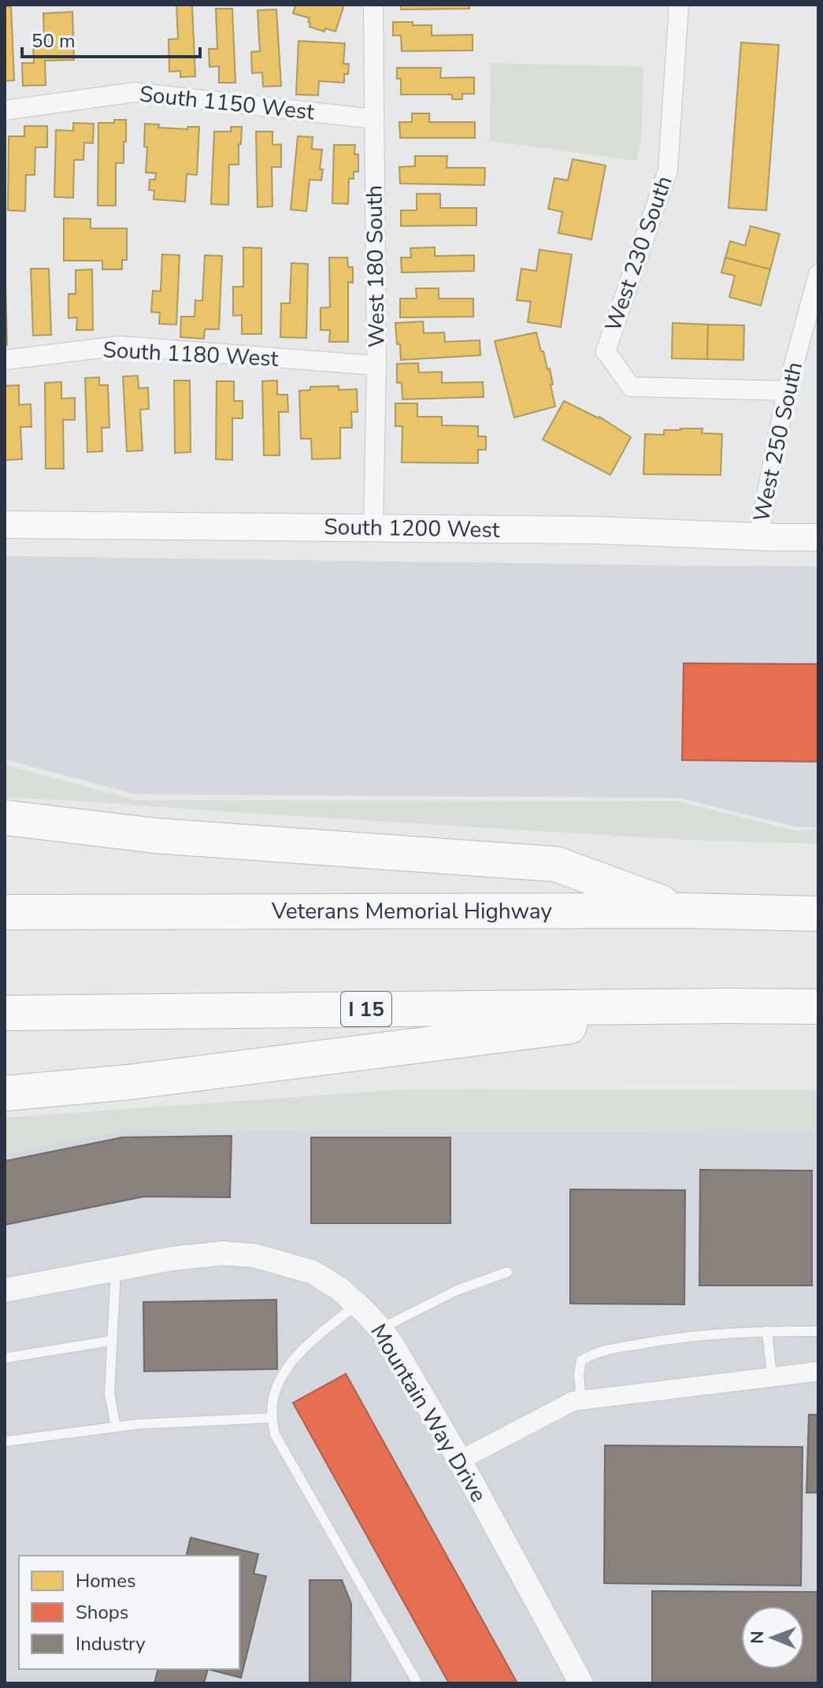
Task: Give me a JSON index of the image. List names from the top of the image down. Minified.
{"streets":{"highway":["Veterans Memorial Highway","I 15"],"main road":["South 1200 West"],"street":["South 1150 West","West 230 South","West 180 South","South 1180 West","West 250 South","Mountain Way Drive"]},"crossings":[["South 1150 West","West 180 South"],["West 230 South","West 250 South"],["West 180 South","South 1180 West"],["West 180 South","South 1200 West"],["West 250 South","South 1200 West"]],"legend":["Homes","Shops","Industry"],"scale_bar":"50 m","north":"left"}
